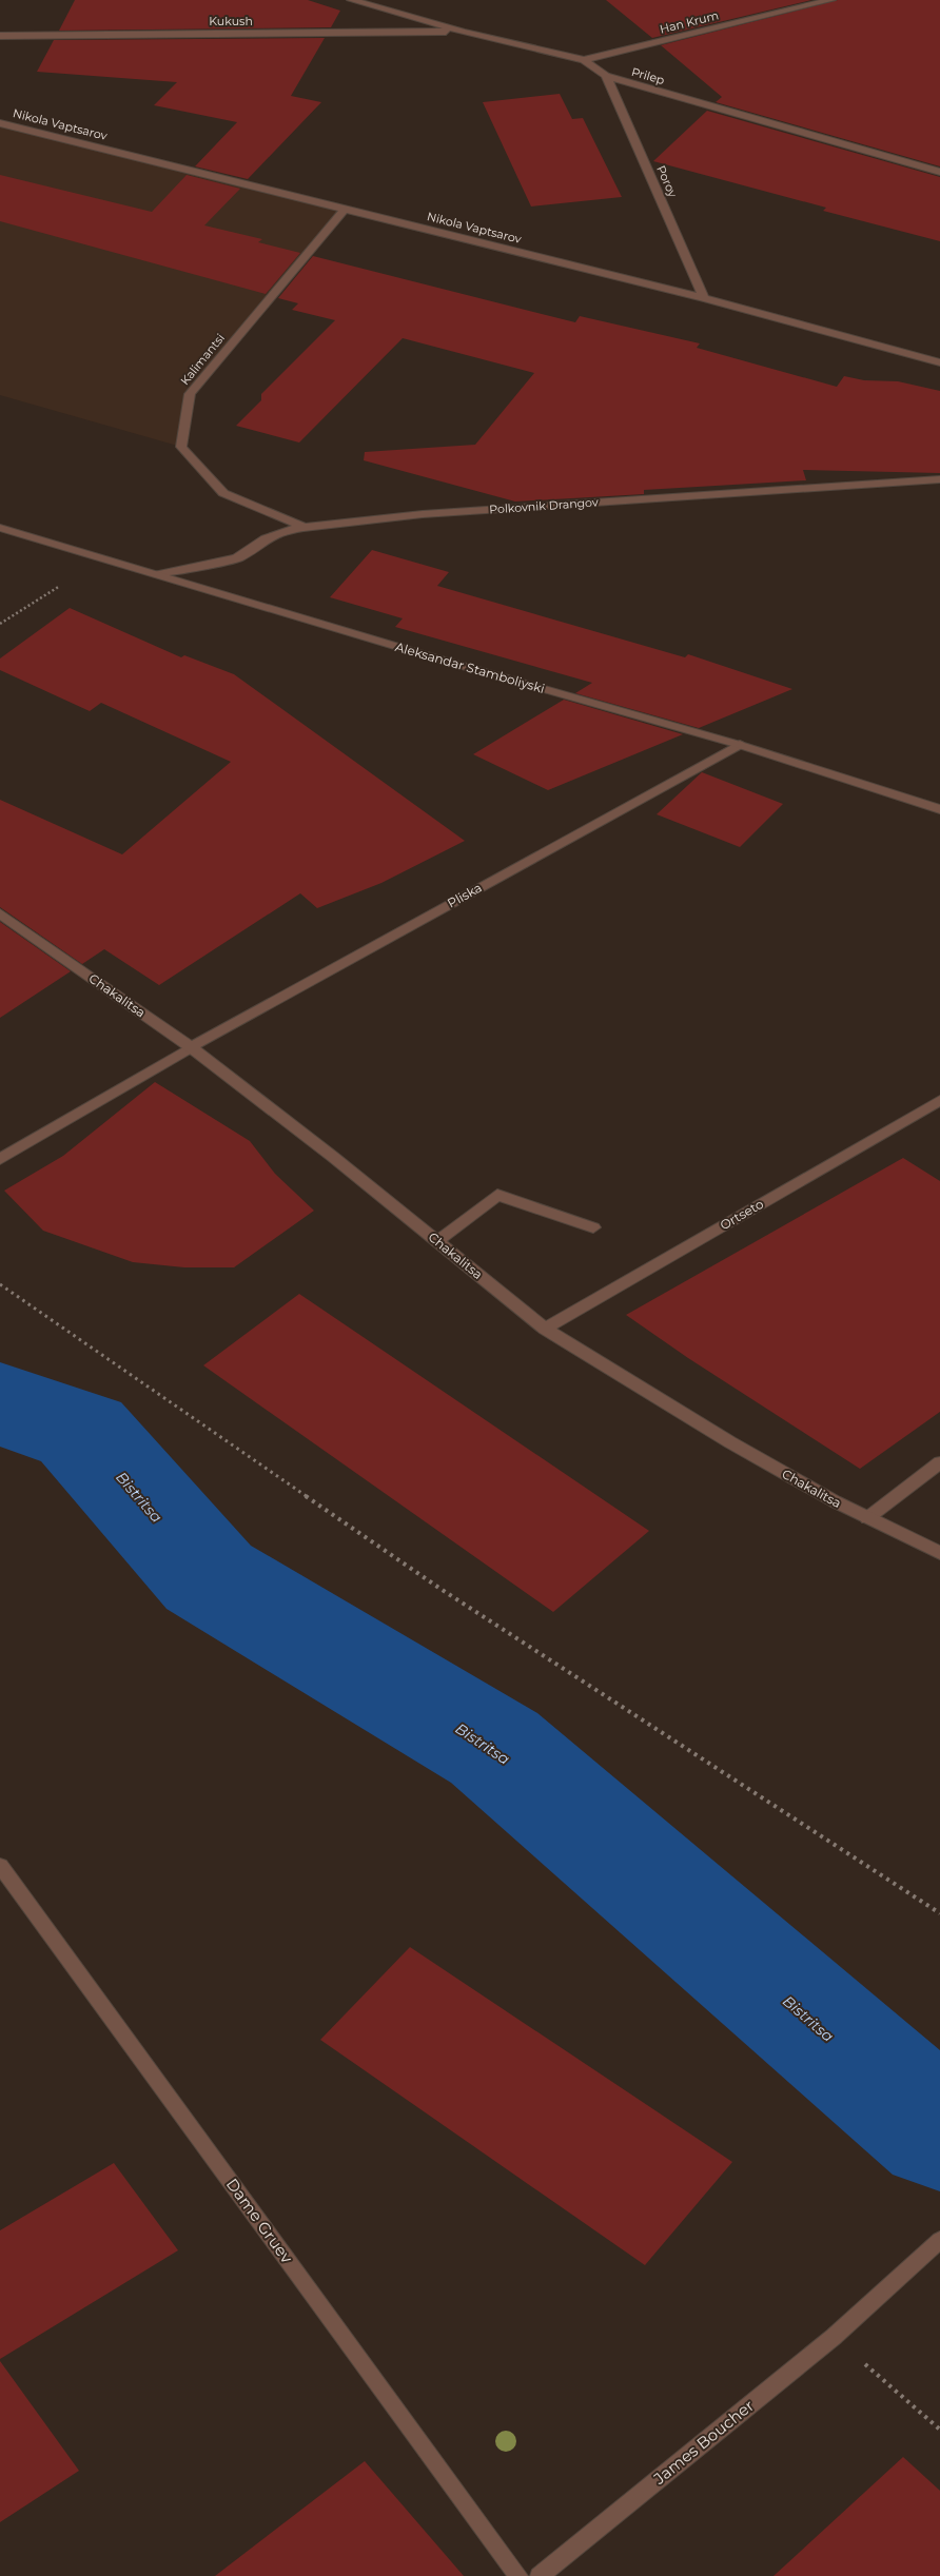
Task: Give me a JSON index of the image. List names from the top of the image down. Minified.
{"streets":{"street":["Kukush","Han Krum","Prilep","Nikola Vaptsarov","Poroy","Kalimantsi","Polkovnik Drangov","Aleksandar Stamboliyski","Pliska","Chakalitsa","Ortseto","Dame Gruev","James Boucher"]},"crossings":[["Kukush","Prilep"],["Han Krum","Prilep"],["Prilep","Poroy"],["Nikola Vaptsarov","Poroy"],["Nikola Vaptsarov","Kalimantsi"],["Kalimantsi","Polkovnik Drangov"],["Polkovnik Drangov","Aleksandar Stamboliyski"],["Aleksandar Stamboliyski","Pliska"],["Pliska","Chakalitsa"],["Chakalitsa","Ortseto"]],"water":["Bistritsa"]}
